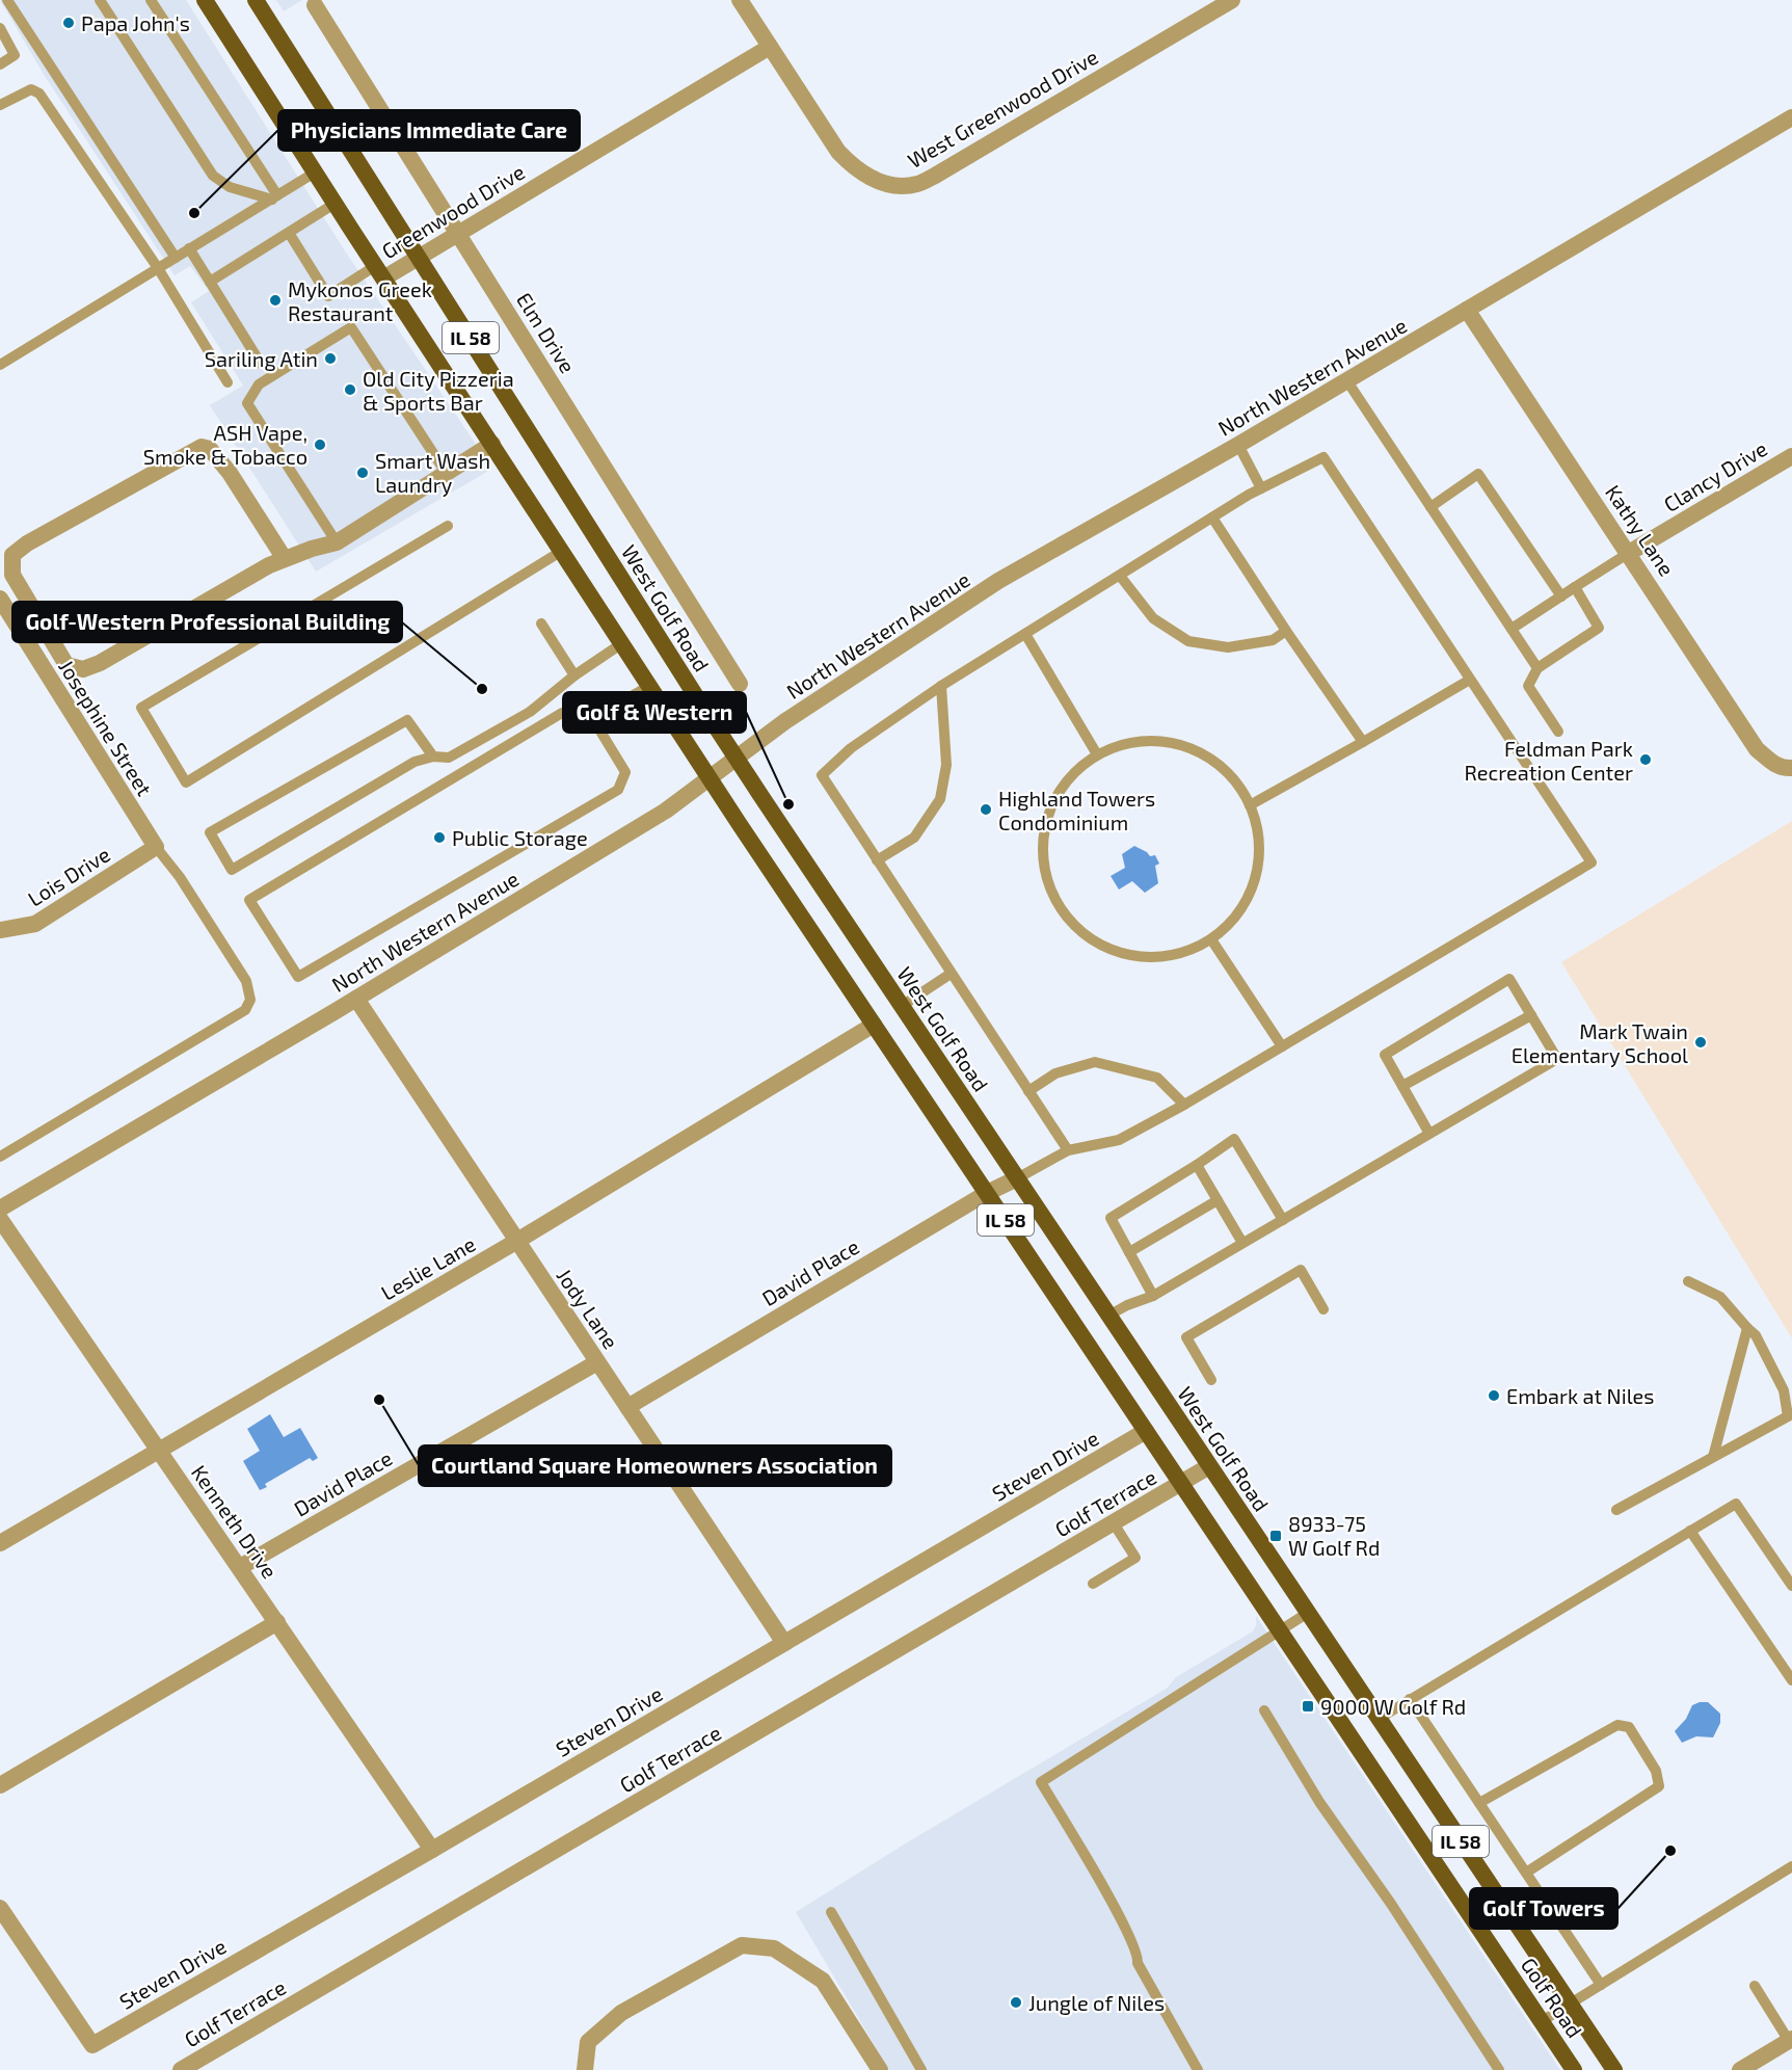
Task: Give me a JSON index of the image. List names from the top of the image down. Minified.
{"streets":{"main road":["IL 58","West Golf Road","Golf Road"],"street":["West Greenwood Drive","Greenwood Drive","Elm Drive","North Western Avenue","Clancy Drive","Kathy Lane","Josephine Street","Lois Drive","Leslie Lane","David Place","Jody Lane","Steven Drive","Golf Terrace","Kenneth Drive"]},"crossings":[["West Greenwood Drive","Greenwood Drive"],["Greenwood Drive","Elm Drive"],["Greenwood Drive","IL 58"],["Greenwood Drive","West Golf Road"],["IL 58","North Western Avenue"],["IL 58","Leslie Lane"],["IL 58","David Place"],["IL 58","Steven Drive"],["IL 58","Golf Terrace"],["IL 58","Golf Road"],["North Western Avenue","Kathy Lane"],["North Western Avenue","West Golf Road"],["North Western Avenue","Jody Lane"],["Clancy Drive","Kathy Lane"],["West Golf Road","David Place"],["West Golf Road","Golf Terrace"],["Josephine Street","Lois Drive"],["Leslie Lane","Jody Lane"],["Leslie Lane","Kenneth Drive"],["David Place","Jody Lane"],["David Place","Kenneth Drive"],["Jody Lane","Steven Drive"],["Steven Drive","Kenneth Drive"]],"places":{"other":["Papa John's","Physicians Immediate Care","Mykonos Greek Restaurant","Sariling Atin","Old City Pizzeria & Sports Bar","ASH Vape, Smoke & Tobacco","Smart Wash Laundry","Golf-Western Professional Building","Feldman Park Recreation Center","Golf & Western","Highland Towers Condominium","Public Storage","Mark Twain Elementary School","Embark at Niles","Courtland Square Homeowners Association","Golf Towers","Jungle of Niles"],"transit":["8933-75 W Golf Rd","9000 W Golf Rd"]}}
